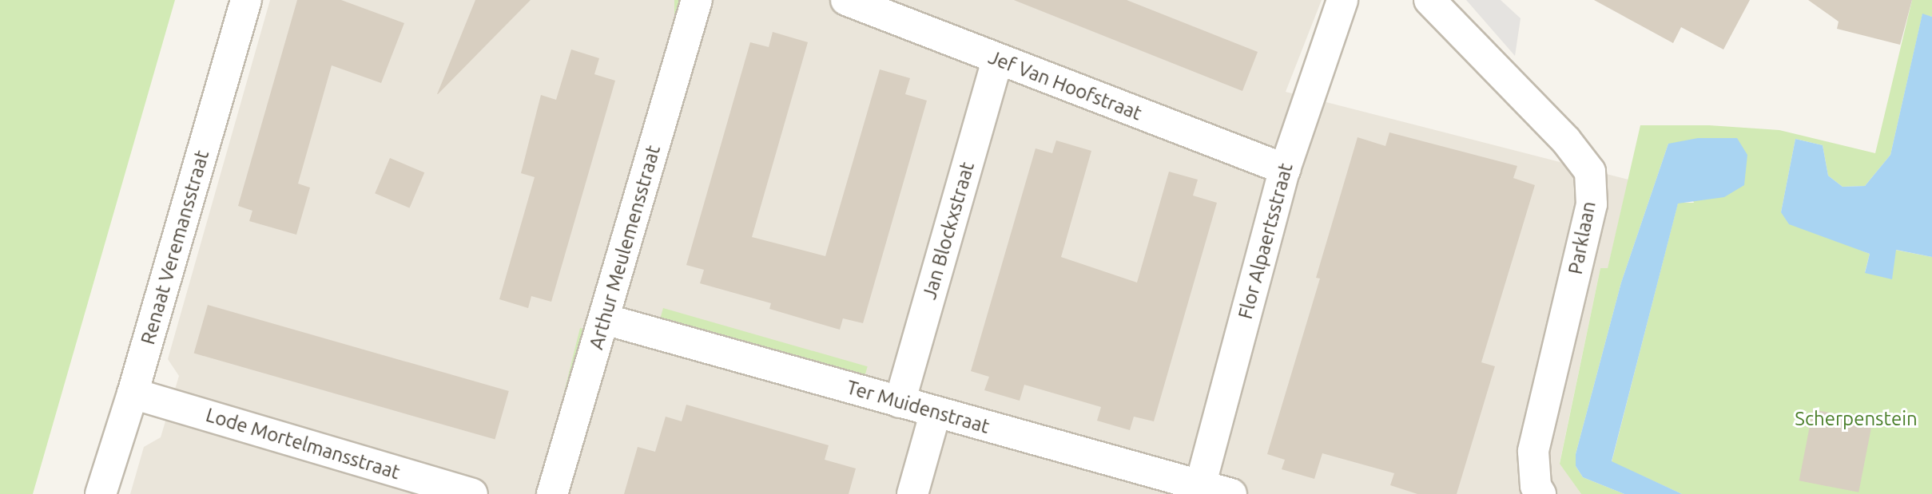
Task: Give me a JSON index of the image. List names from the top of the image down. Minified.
{"streets":{"street":["Jef Van Hoofstraat","Jan Blockxstraat","Parklaan","Flor Alpaertsstraat","Renaat Veremansstraat","Arthur Meulemensstraat","Ter Muidenstraat","Lode Mortelmansstraat"]},"crossings":[["Jef Van Hoofstraat","Jan Blockxstraat"],["Jef Van Hoofstraat","Flor Alpaertsstraat"],["Jan Blockxstraat","Ter Muidenstraat"],["Flor Alpaertsstraat","Ter Muidenstraat"],["Renaat Veremansstraat","Lode Mortelmansstraat"],["Arthur Meulemensstraat","Ter Muidenstraat"]],"parks":["Scherpenstein"]}
